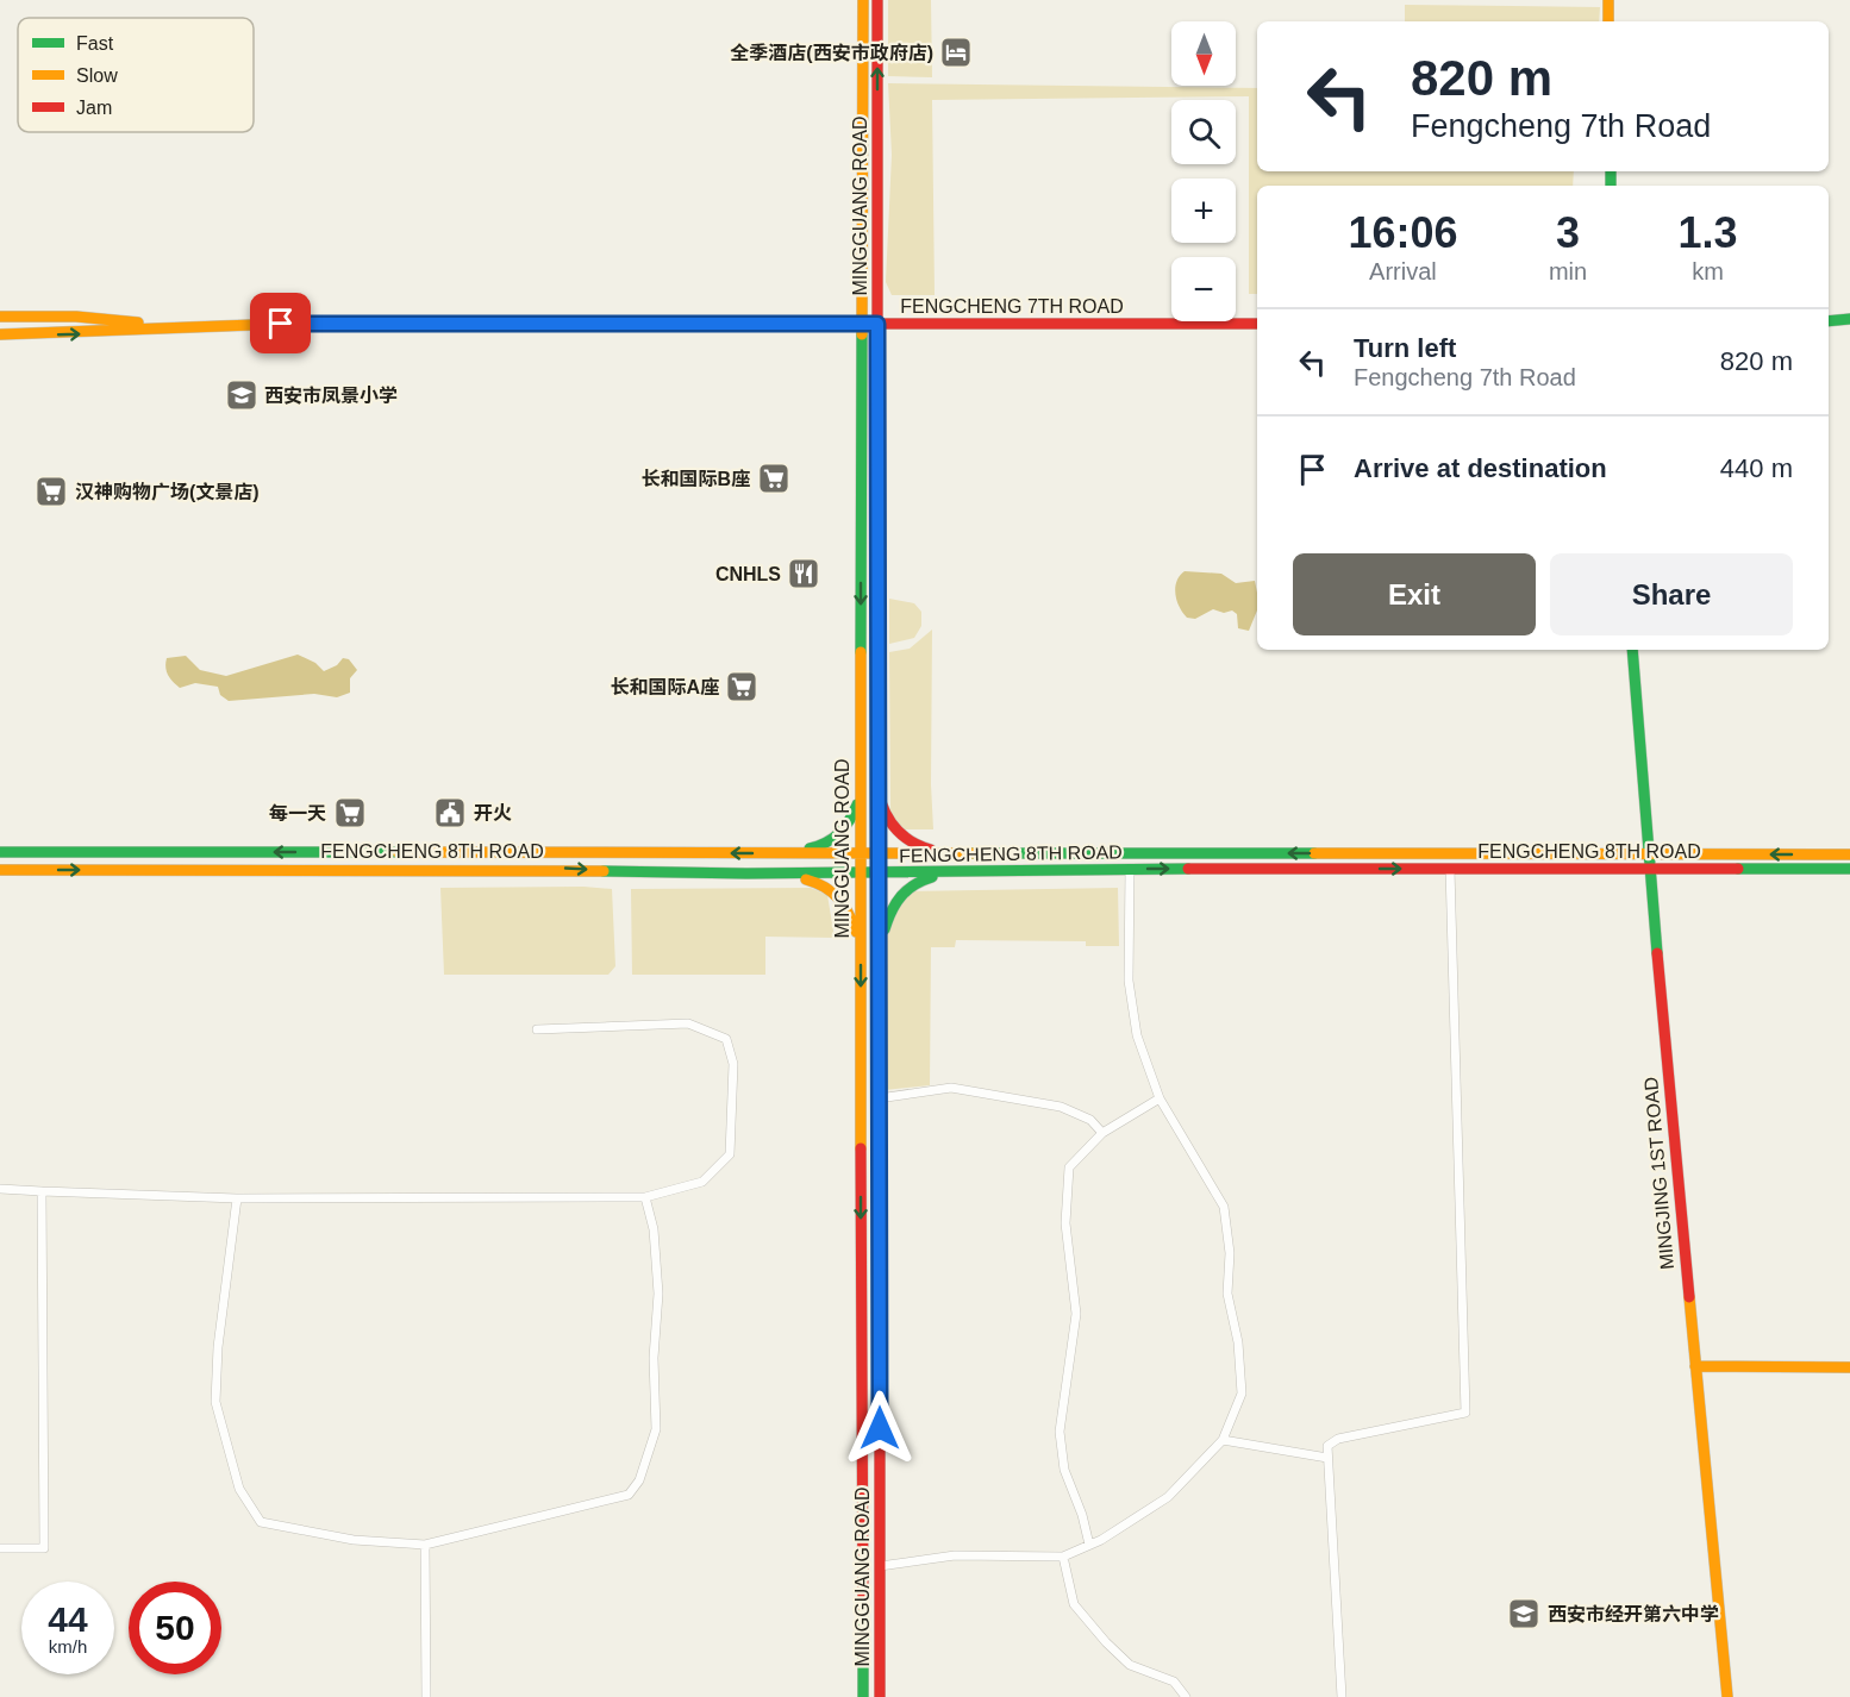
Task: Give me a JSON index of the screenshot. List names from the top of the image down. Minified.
{"streets":{"main road":["MINGGUANG ROAD","FENGCHENG 7TH ROAD","FENGCHENG 8TH ROAD","MINGJING 1ST ROAD"]},"crossings":[["MINGGUANG ROAD","FENGCHENG 7TH ROAD"],["MINGGUANG ROAD","FENGCHENG 8TH ROAD"],["FENGCHENG 8TH ROAD","MINGJING 1ST ROAD"]],"places":{"hotel":["全季酒店(西安市政府店)"],"school or university":["西安市凤景小学","西安市经开第六中学"],"supermarket":["长和国际B座","汉神购物广场(文景店)","长和国际A座","每一天"],"restaurant":["CNHLS"],"public building":["开火"]},"legend":["Fast","Slow","Jam"],"north":"bottom","page":{"map_buttons":["+","−"],"turn":["820 m","Fengcheng 7th Road"],"eta":["16:06","Arrival","3","min","1.3","km"],"list":[{"name":"Turn left","note":"Fengcheng 7th Road","value":"820 m"},{"name":"Arrive at destination","value":"440 m"}],"buttons":["Exit","Share"],"speed":"44 km/h","limit":"50"}}
